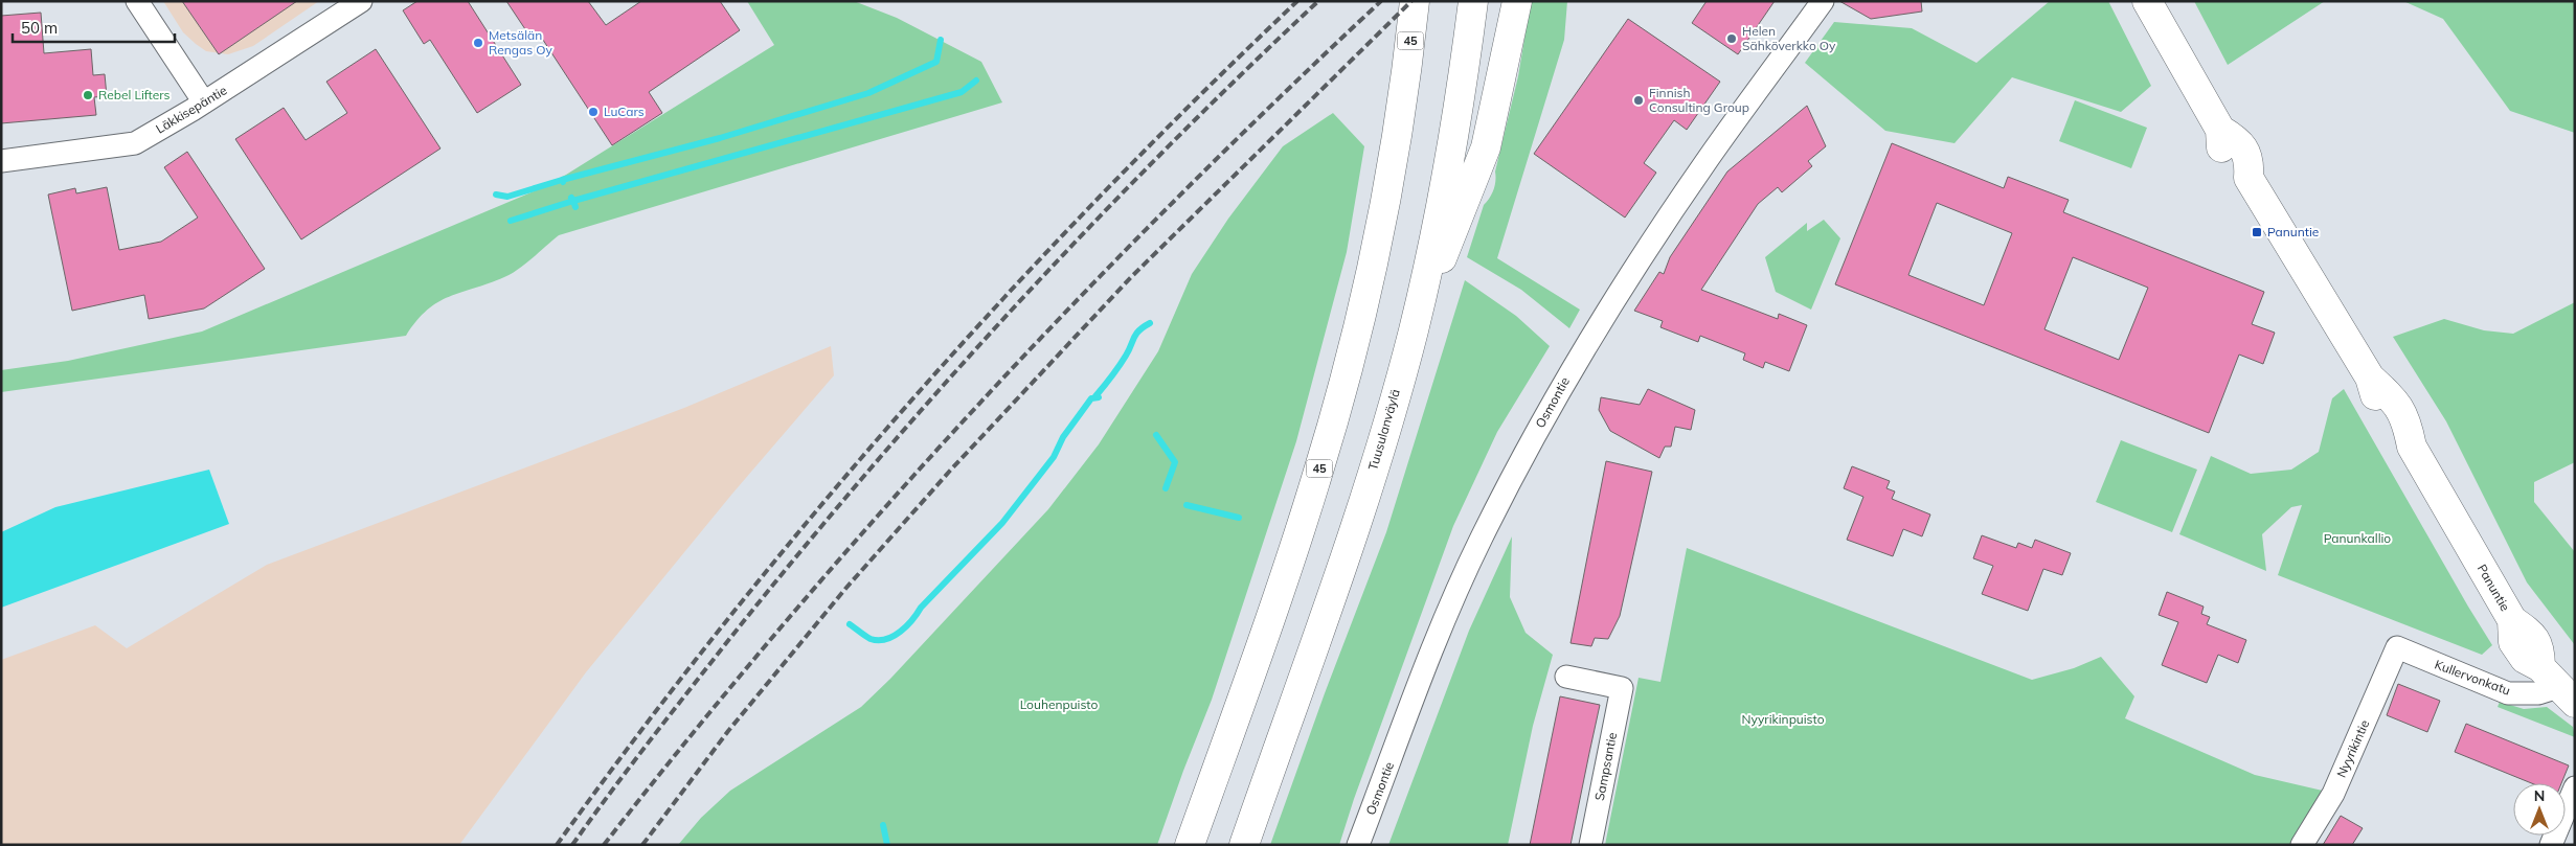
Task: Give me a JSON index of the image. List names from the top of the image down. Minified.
{"streets":{"main road":["45","Tuusulanväylä","Panuntie"],"street":["Läkkisepäntie","Osmontie","Kullervonkatu","Nyyrikintie","Sampsantie"]},"crossings":[["Panuntie","Kullervonkatu"],["Kullervonkatu","Nyyrikintie"]],"parks":["Panunkallio","Louhenpuisto","Nyyrikinpuisto"],"places":{"other":["Helen Sähköverkko Oy","Metsälän Rengas Oy","Rebel Lifters","Finnish Consulting Group","LuCars"],"transit":["Panuntie"]},"scale_bar":"50 m","north":"top"}
